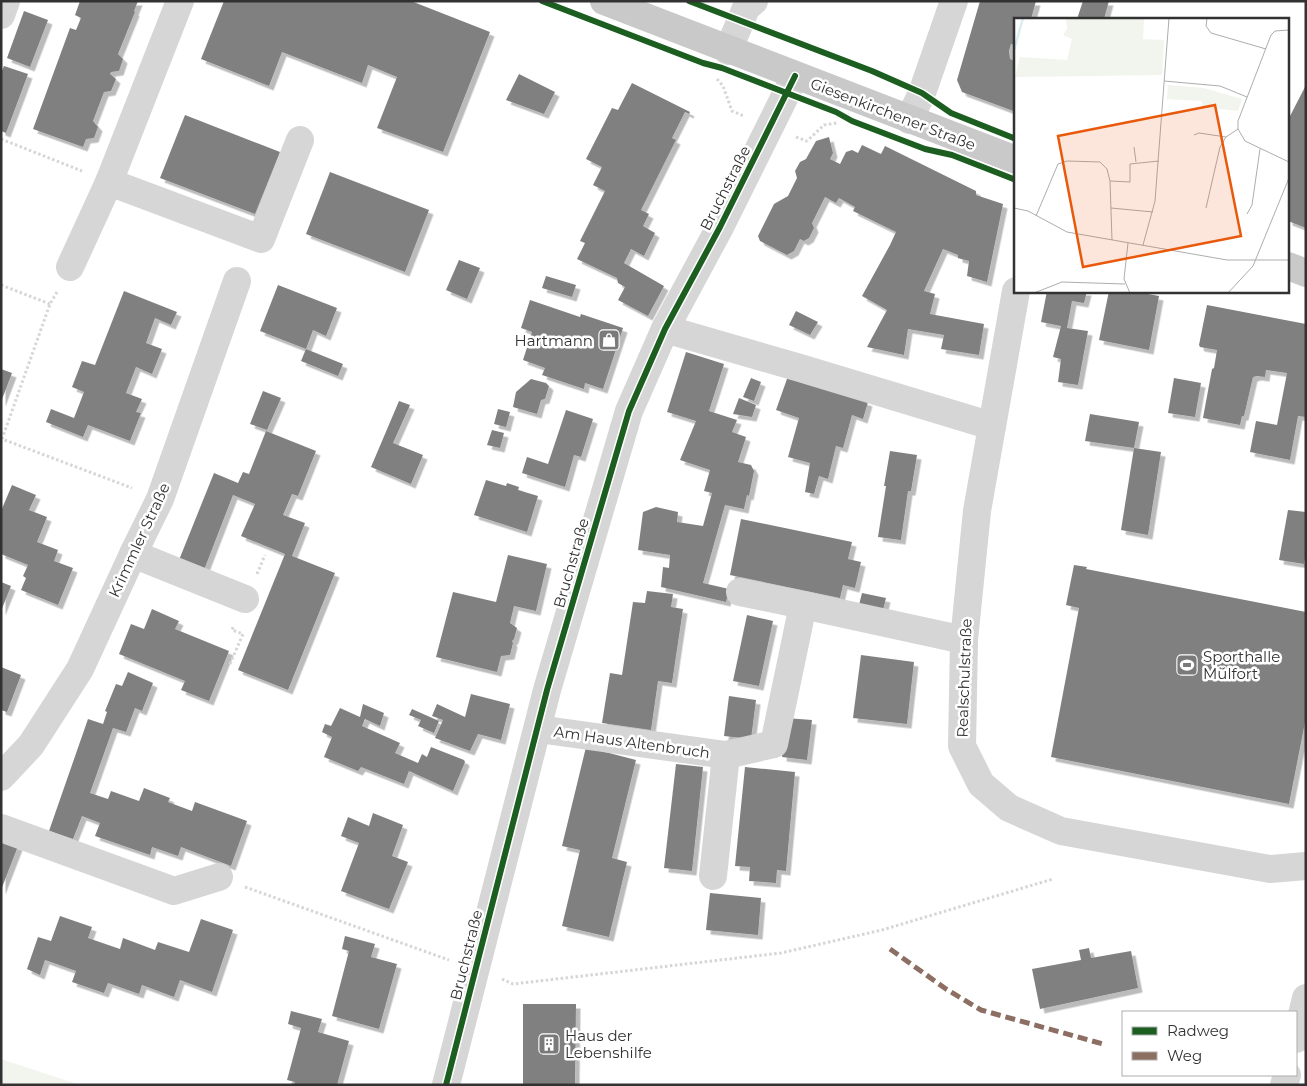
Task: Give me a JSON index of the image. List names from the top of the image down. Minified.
{"streets":{"main road":["Giesenkirchener Straße"],"street":["Bruchstraße","Krimmler Straße","Realschulstraße","Am Haus Altenbruch"]},"crossings":[["Giesenkirchener Straße","Bruchstraße"],["Bruchstraße","Am Haus Altenbruch"]],"places":{"shop":["Hartmann"],"sports":["Sporthalle Mülfort"],"building":["Haus der Lebenshilfe"]},"legend":["Radweg","Weg"]}
